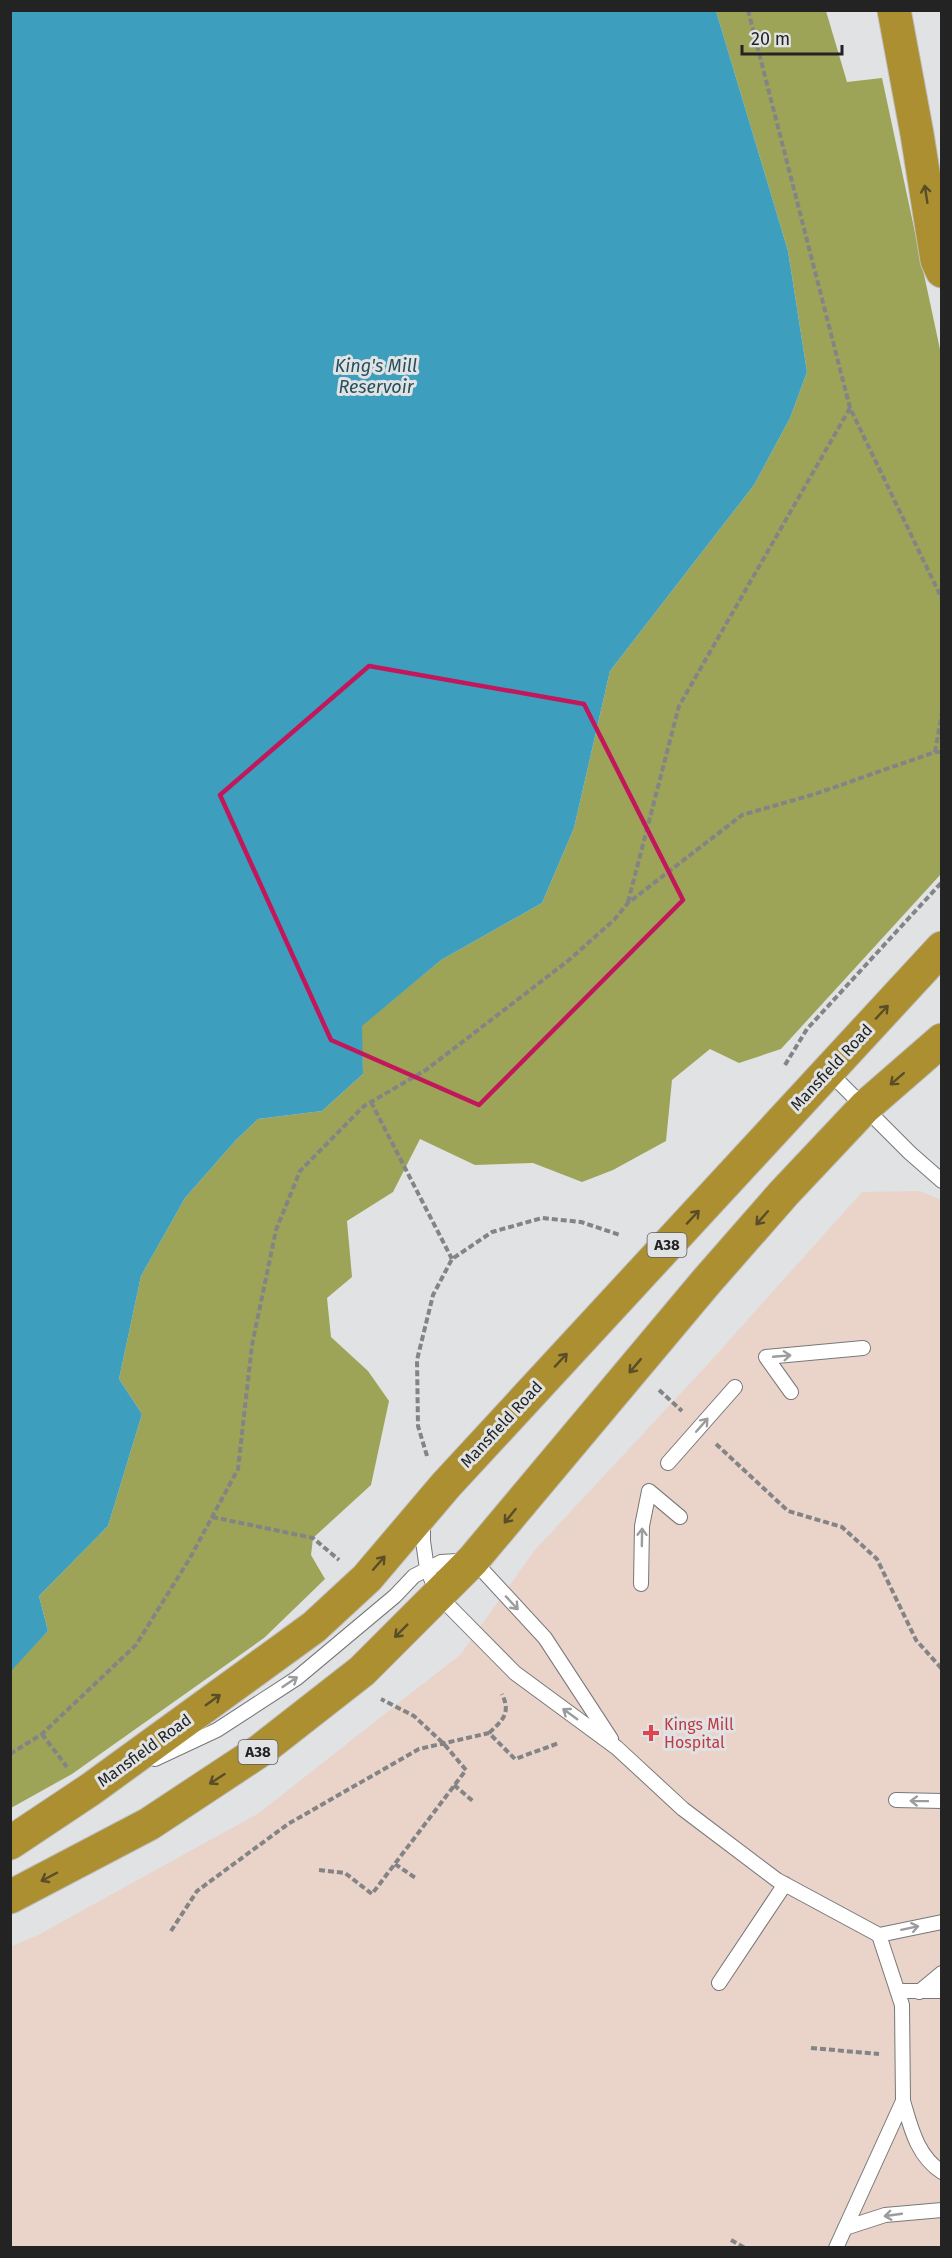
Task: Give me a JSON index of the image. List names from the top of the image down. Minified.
{"streets":{"highway":["Mansfield Road","A38"]},"water":["King's Mill Reservoir"],"places":{"health":["Kings Mill Hospital"]},"scale_bar":"20 m"}
